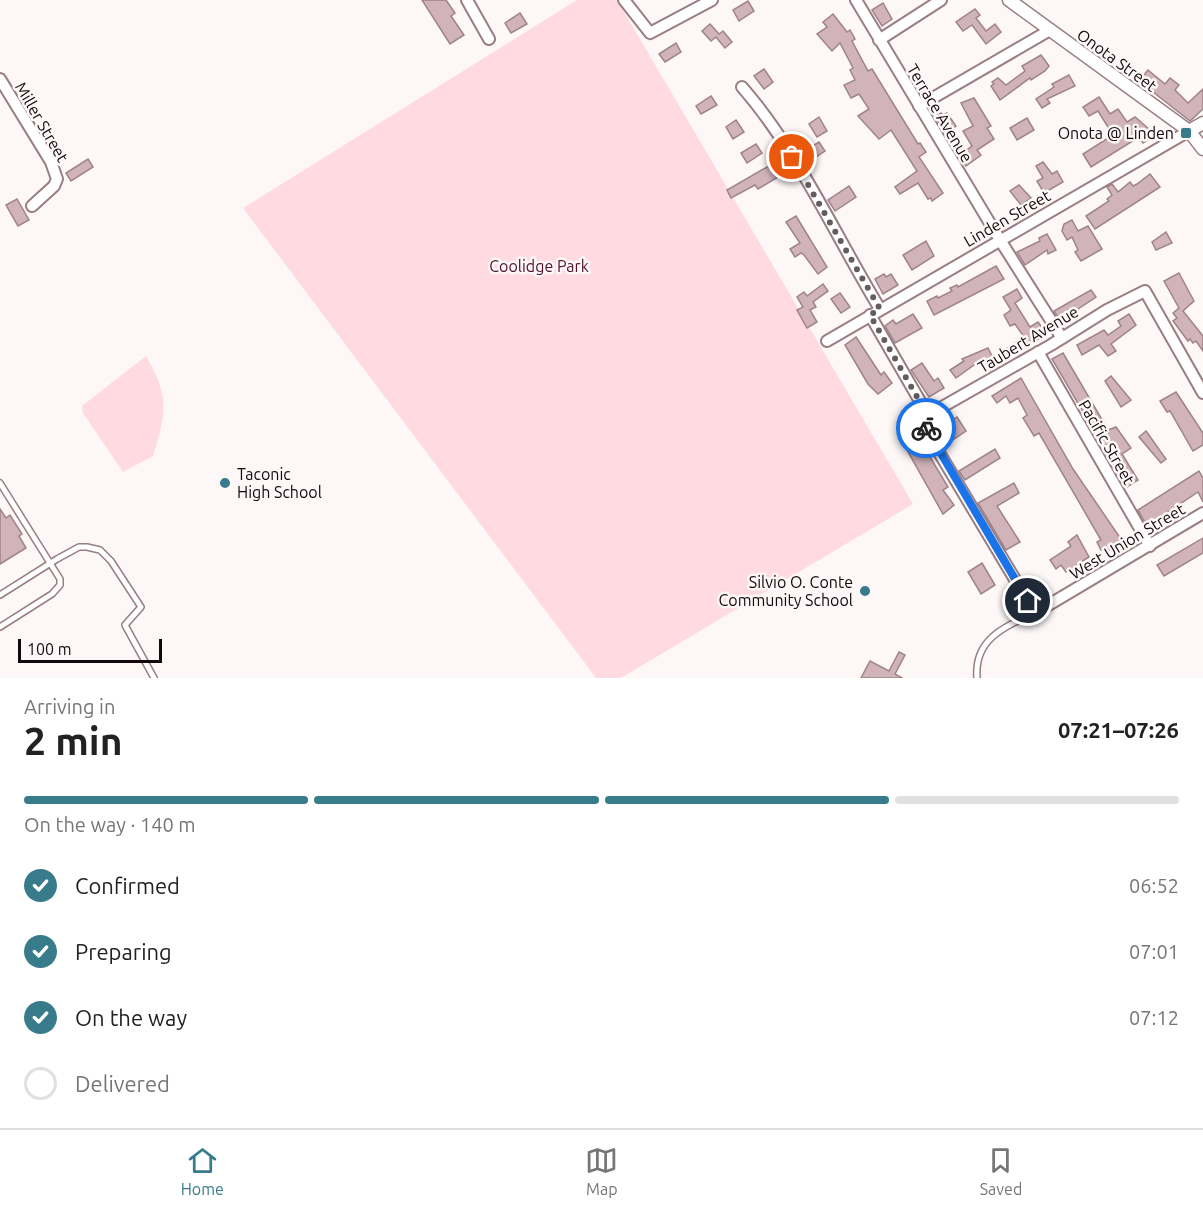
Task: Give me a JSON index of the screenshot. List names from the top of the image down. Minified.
{"streets":{"street":["Onota Street","Terrace Avenue","Miller Street","Linden Street","Taubert Avenue","Pacific Street","West Union Street"]},"crossings":[["Onota Street","Linden Street"],["Terrace Avenue","Linden Street"],["Terrace Avenue","Taubert Avenue"],["Taubert Avenue","Pacific Street"],["Pacific Street","West Union Street"]],"parks":["Coolidge Park"],"places":{"transit":["Onota @ Linden"],"other":["Taconic High School","Silvio O. Conte Community School"]},"scale_bar":"100 m","page":{"scale":"100 m","heading":["2 min","Arriving in","07:21–07:26"],"bar":"On the way · 140 m","list":[["Confirmed","06:52"],["Preparing","07:01"],["On the way","07:12"],"Delivered"],"tabs":["Home","Map","Saved"]}}
